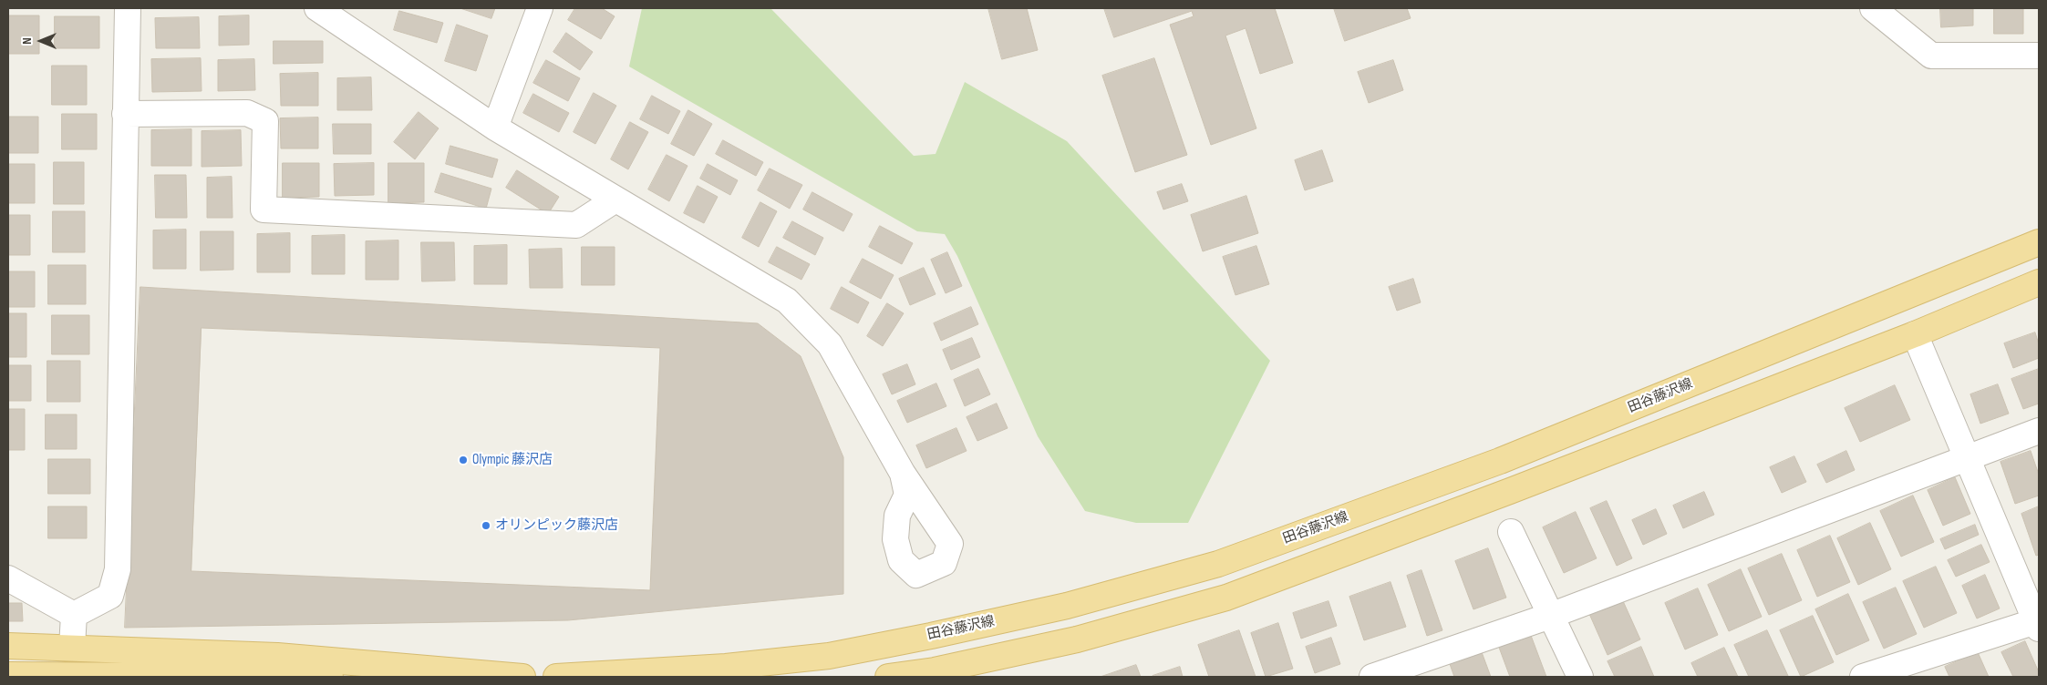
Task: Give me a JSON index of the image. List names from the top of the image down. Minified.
{"streets":{"main road":["田谷藤沢線"]},"places":["Olympic 藤沢店","オリンピック藤沢店"],"north":"left"}
